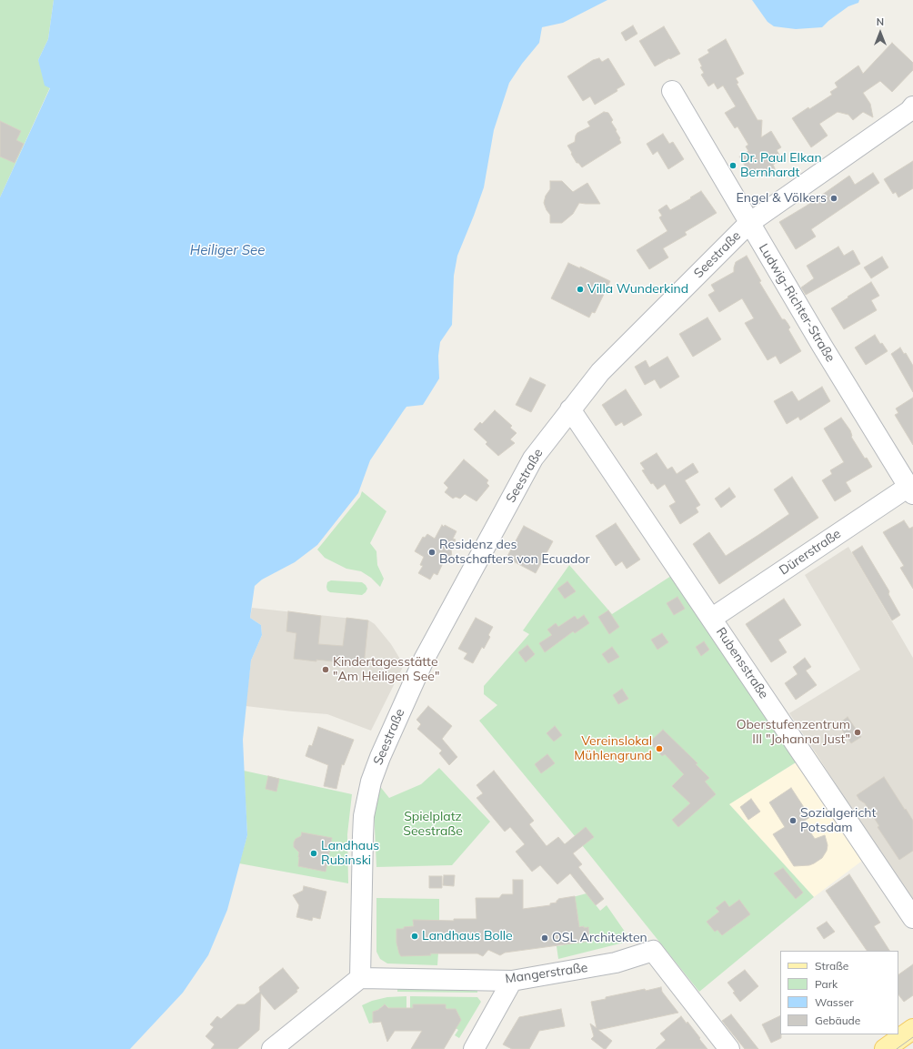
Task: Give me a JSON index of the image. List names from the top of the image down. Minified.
{"streets":{"street":["Seestraße","Ludwig-Richter-Straße","Dürerstraße","Rubensstraße","Mangerstraße"]},"crossings":[["Seestraße","Ludwig-Richter-Straße"],["Seestraße","Rubensstraße"],["Seestraße","Mangerstraße"],["Ludwig-Richter-Straße","Dürerstraße"],["Dürerstraße","Rubensstraße"]],"water":["Heiliger See"],"parks":["Spielplatz Seestraße"],"places":["Dr. Paul Elkan Bernhardt","Engel & Völkers","Villa Wunderkind","Residenz des Botschafters von Ecuador","Kindertagesstätte \"Am Heiligen See\"","Oberstufenzentrum III \"Johanna Just\"","Vereinslokal Mühlengrund","Sozialgericht Potsdam","Landhaus Rubinski","Landhaus Bolle","OSL Architekten"],"legend":["Straße","Park","Wasser","Gebäude"],"north":"top"}
